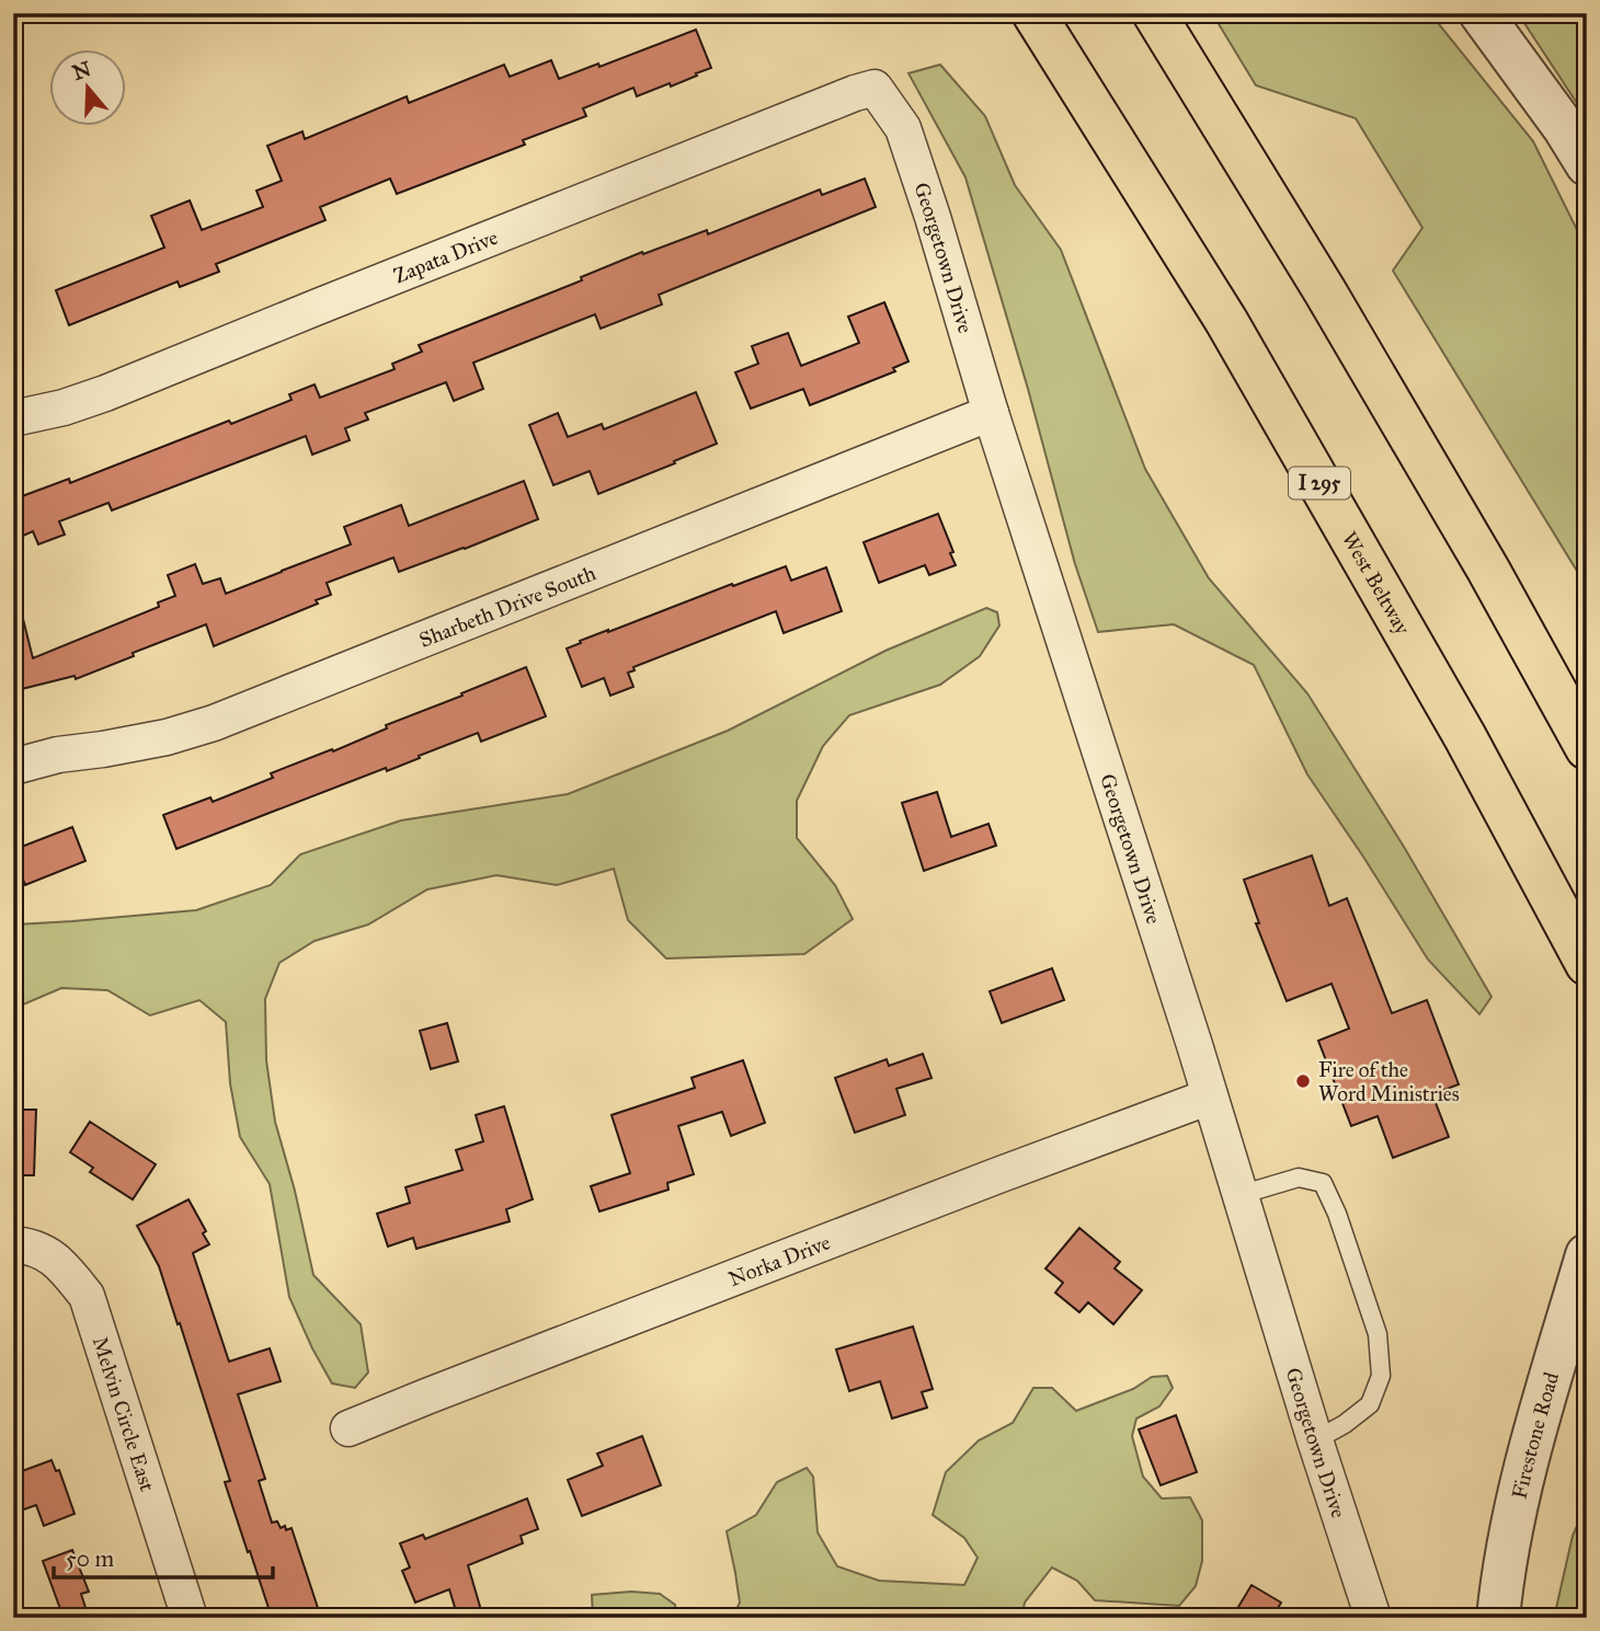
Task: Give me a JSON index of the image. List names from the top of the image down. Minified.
{"streets":{"highway":["I 295","West Beltway"],"street":["Zapata Drive","Georgetown Drive","Sharbeth Drive South","Norka Drive","Melvin Circle East","Firestone Road"]},"crossings":[["Zapata Drive","Georgetown Drive"],["Georgetown Drive","Sharbeth Drive South"],["Georgetown Drive","Norka Drive"]],"places":["Fire of the Word Ministries"],"scale_bar":"50 m","north":"top"}
